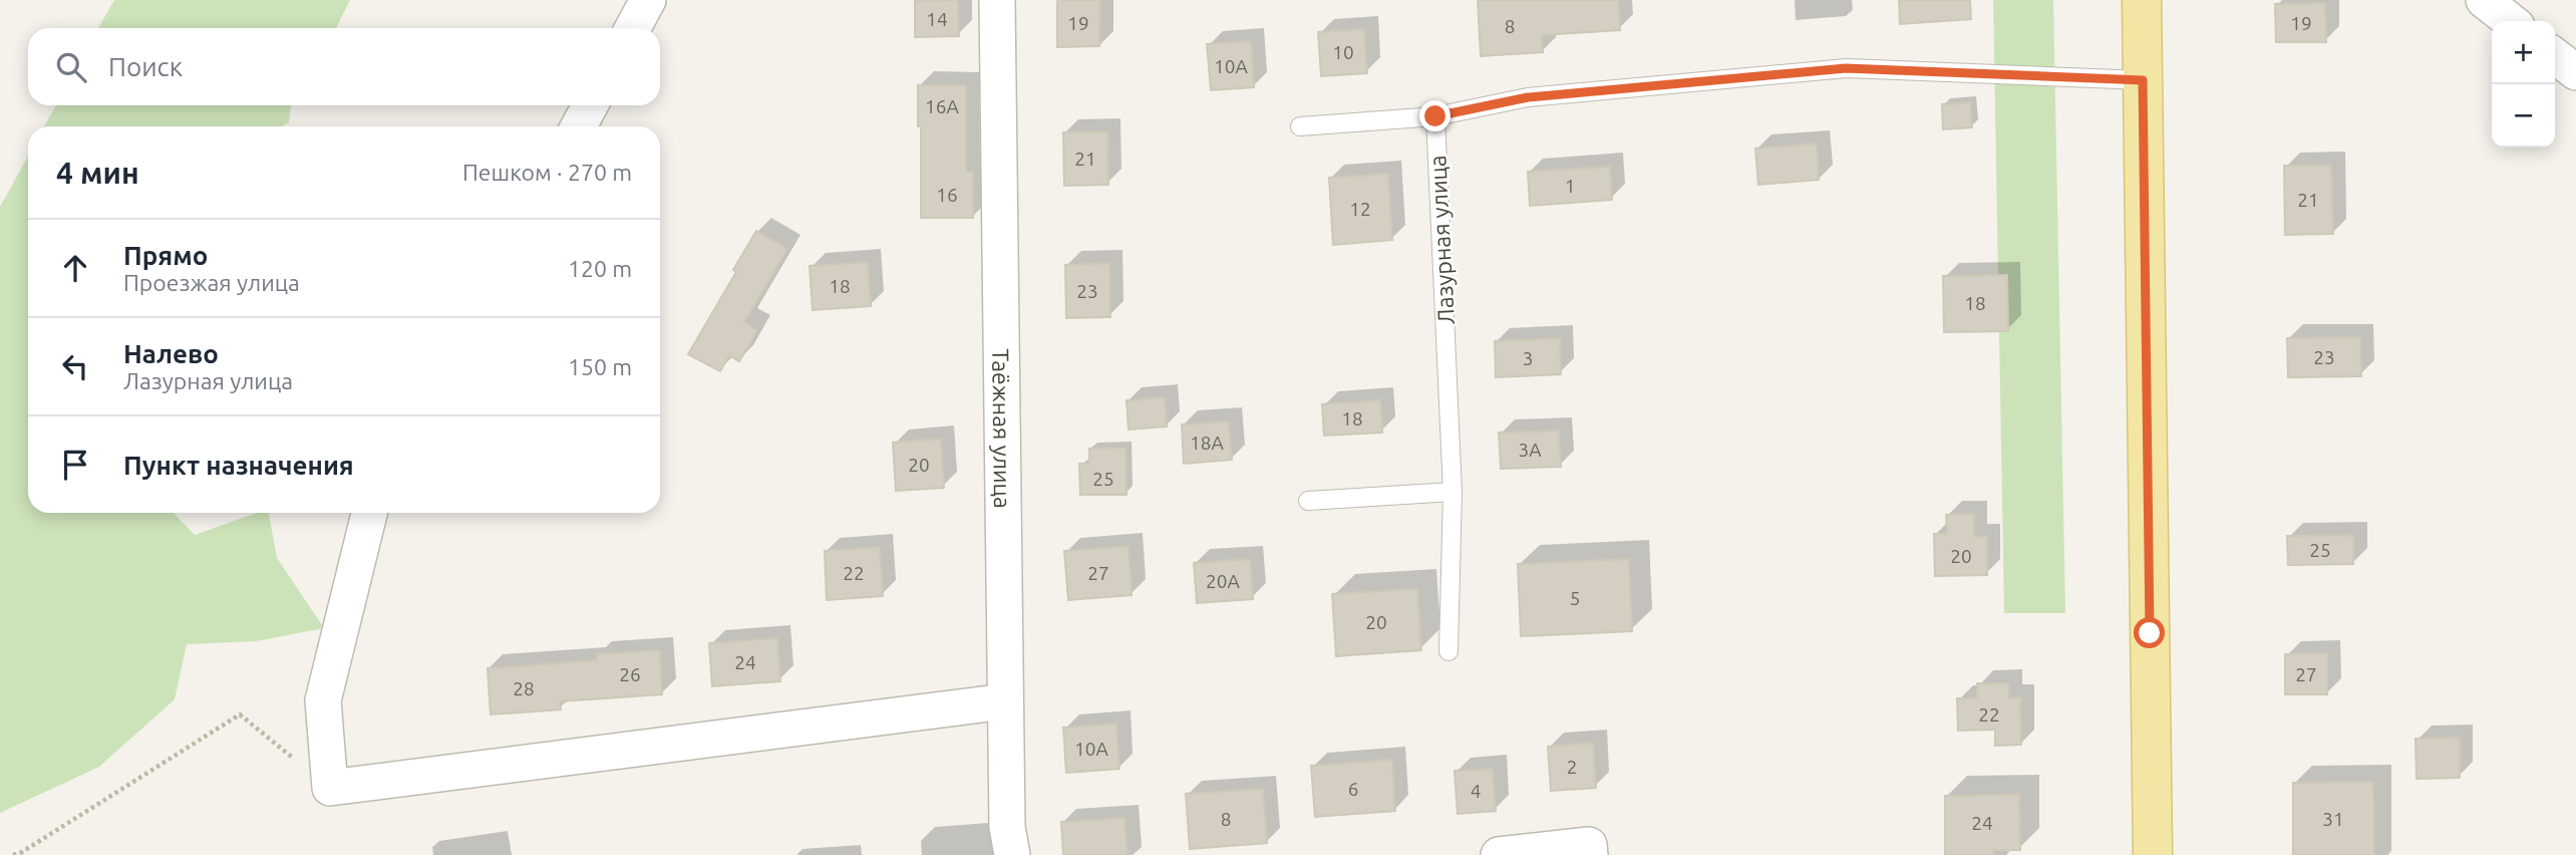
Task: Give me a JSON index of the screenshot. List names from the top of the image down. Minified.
{"streets":{"street":["Таёжная улица"],"lane":["Лазурная улица"]},"house_numbers":["14","19","19","8","10","10А","16А","21","1","16","21","12","18","23","18","23","3","18","18А","3А","20","25","25","20","22","27","20А","5","20","24","26","27","28","22","10А","2","6","4","8","31","24"],"page":{"map_buttons":["+","−"],"search":"Поиск","heading":["4 мин","Пешком · 270 m"],"list":[["Прямо","Проезжая улица","120 m"],["Налево","Лазурная улица","150 m"],"Пункт назначения"]}}
